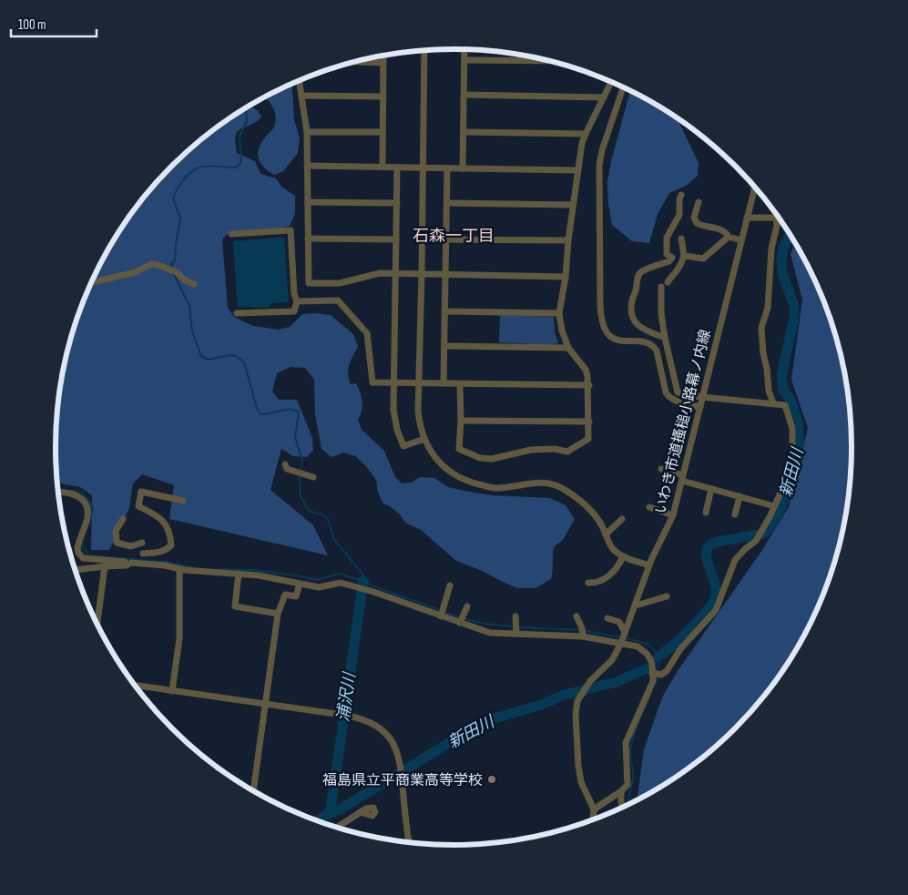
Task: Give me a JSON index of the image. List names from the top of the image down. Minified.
{"streets":{"street":["いわき市道搔槌小路幕ノ内線"]},"districts":["石森一丁目"],"water":["新田川","浦沢川"],"places":["福島県立平商業高等学校"],"scale_bar":"100 m"}
